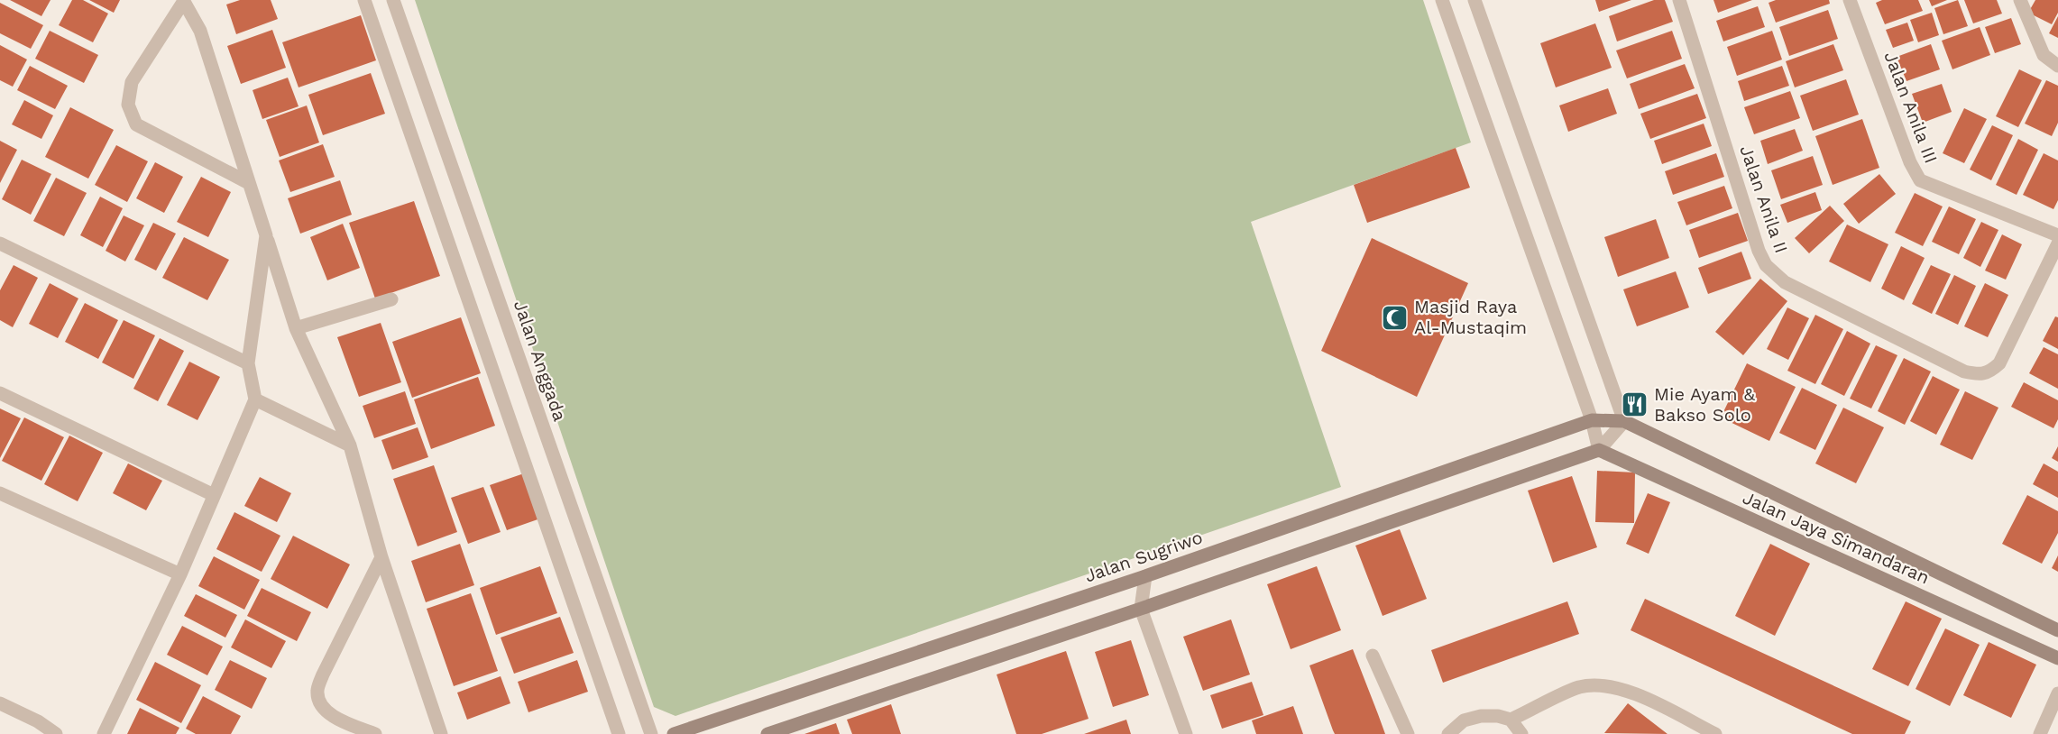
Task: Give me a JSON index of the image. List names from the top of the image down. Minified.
{"streets":{"street":["Jalan Anila III","Jalan Anila II","Jalan Anggada","Jalan Jaya Simandaran","Jalan Sugriwo"]},"crossings":[["Jalan Jaya Simandaran","Jalan Sugriwo"]],"places":{"mosque":["Masjid Raya Al-Mustaqim"],"restaurant":["Mie Ayam & Bakso Solo"]}}
